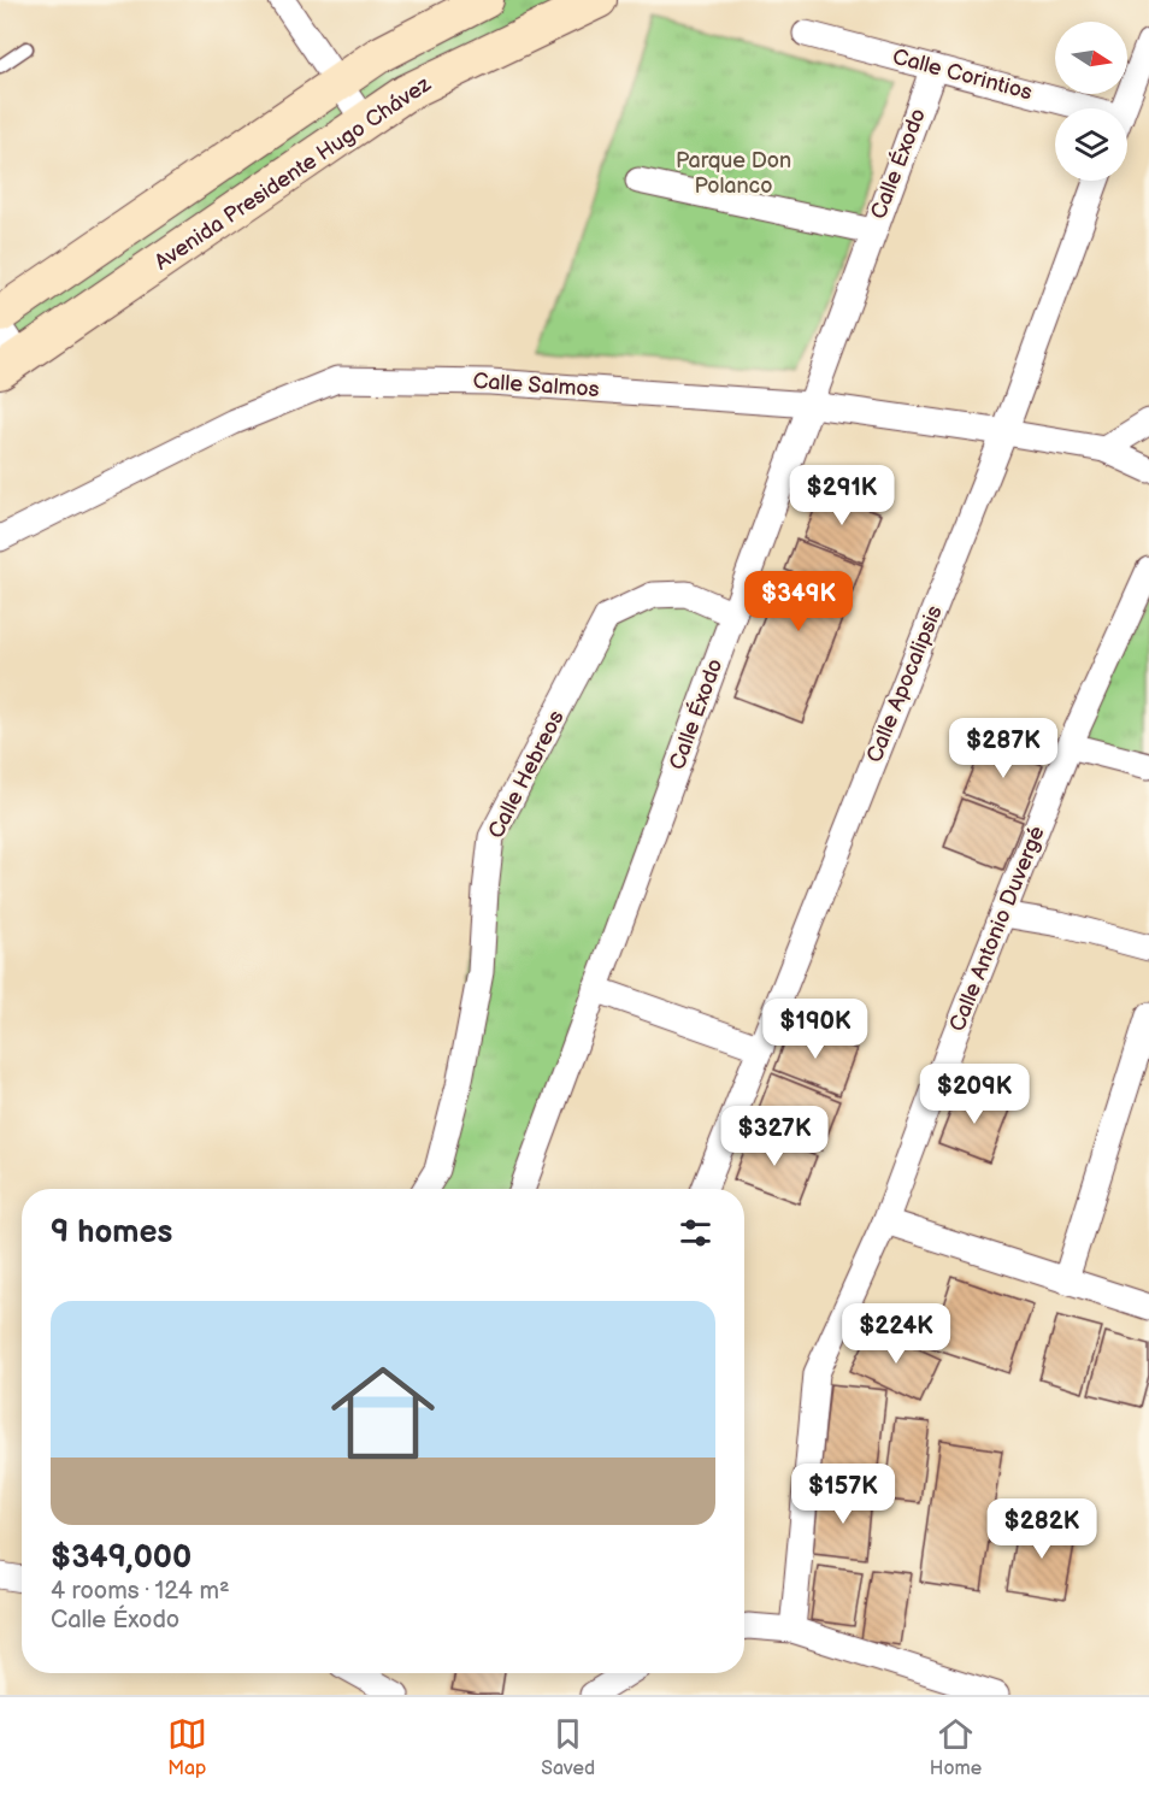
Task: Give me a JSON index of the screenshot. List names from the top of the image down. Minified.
{"streets":{"main road":["Avenida Presidente Hugo Chávez"],"street":["Calle Corintios","Calle Éxodo","Calle Salmos","Calle Apocalipsis","Calle Hebreos","Calle Antonio Duvergé"]},"crossings":[["Calle Corintios","Calle Éxodo"],["Calle Éxodo","Calle Salmos"],["Calle Éxodo","Calle Hebreos"],["Calle Salmos","Calle Apocalipsis"]],"parks":["Parque Don Polanco"],"north":"right","page":{"price":["$291K","$349K","$287K","$190K","$209K","$327K","$224K","$157K","$282K"],"heading":"9 homes","list":[{"name":"$349,000","note":"4 rooms · 124 m² · Calle Éxodo"}],"tabs":["Map","Saved","Home"]}}
